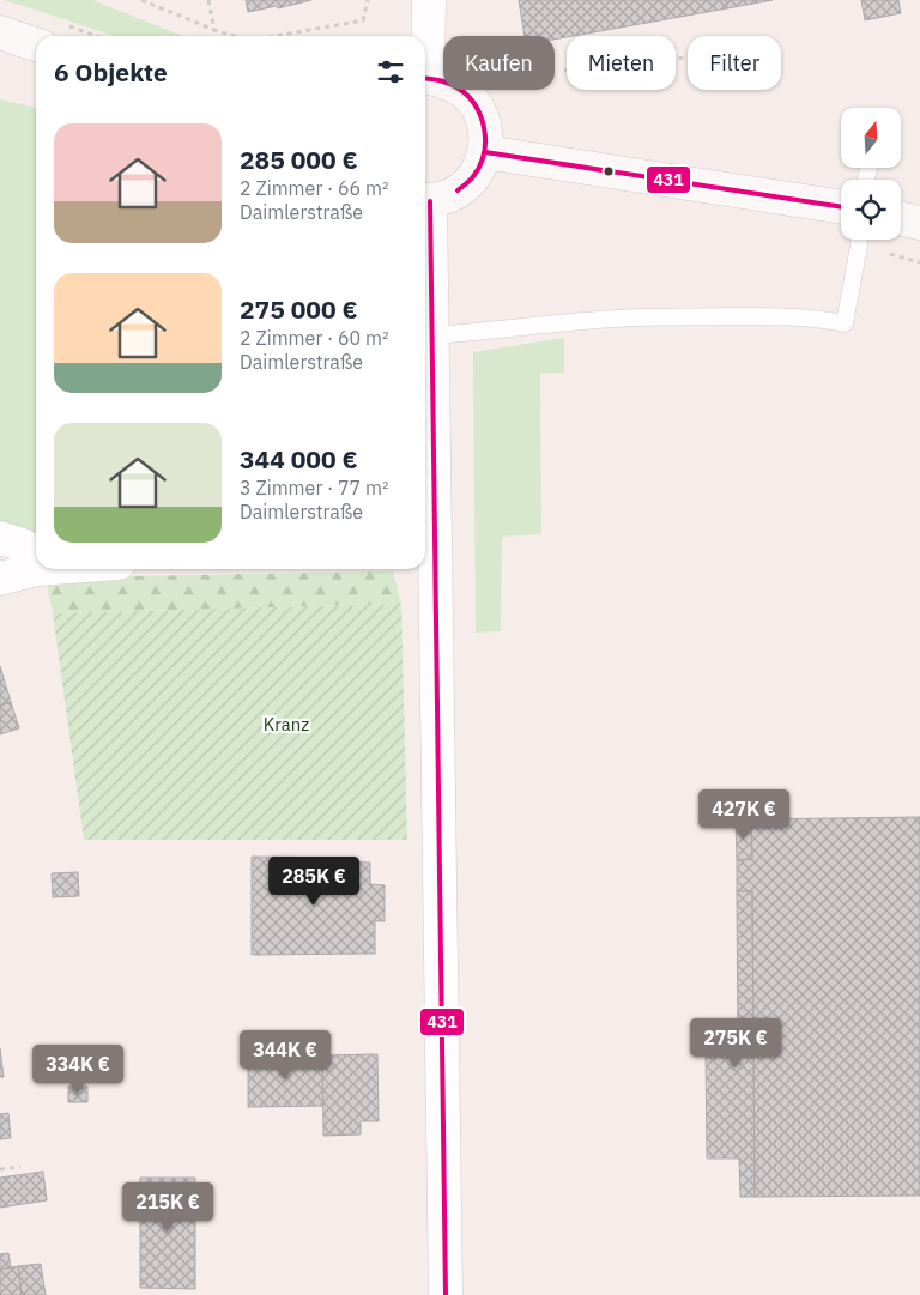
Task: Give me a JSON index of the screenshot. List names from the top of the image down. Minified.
{"parks":["Kranz"],"lines":["transit line 431"],"north":"top","page":{"chip":["Kaufen","Mieten","Filter"],"heading":"6 Objekte","list":[{"name":"285 000 €","note":"2 Zimmer · 66 m² · Daimlerstraße"},{"name":"275 000 €","note":"2 Zimmer · 60 m² · Daimlerstraße"},{"name":"344 000 €","note":"3 Zimmer · 77 m² · Daimlerstraße"}],"price":["427K €","285K €","275K €","344K €","334K €","215K €"]}}
